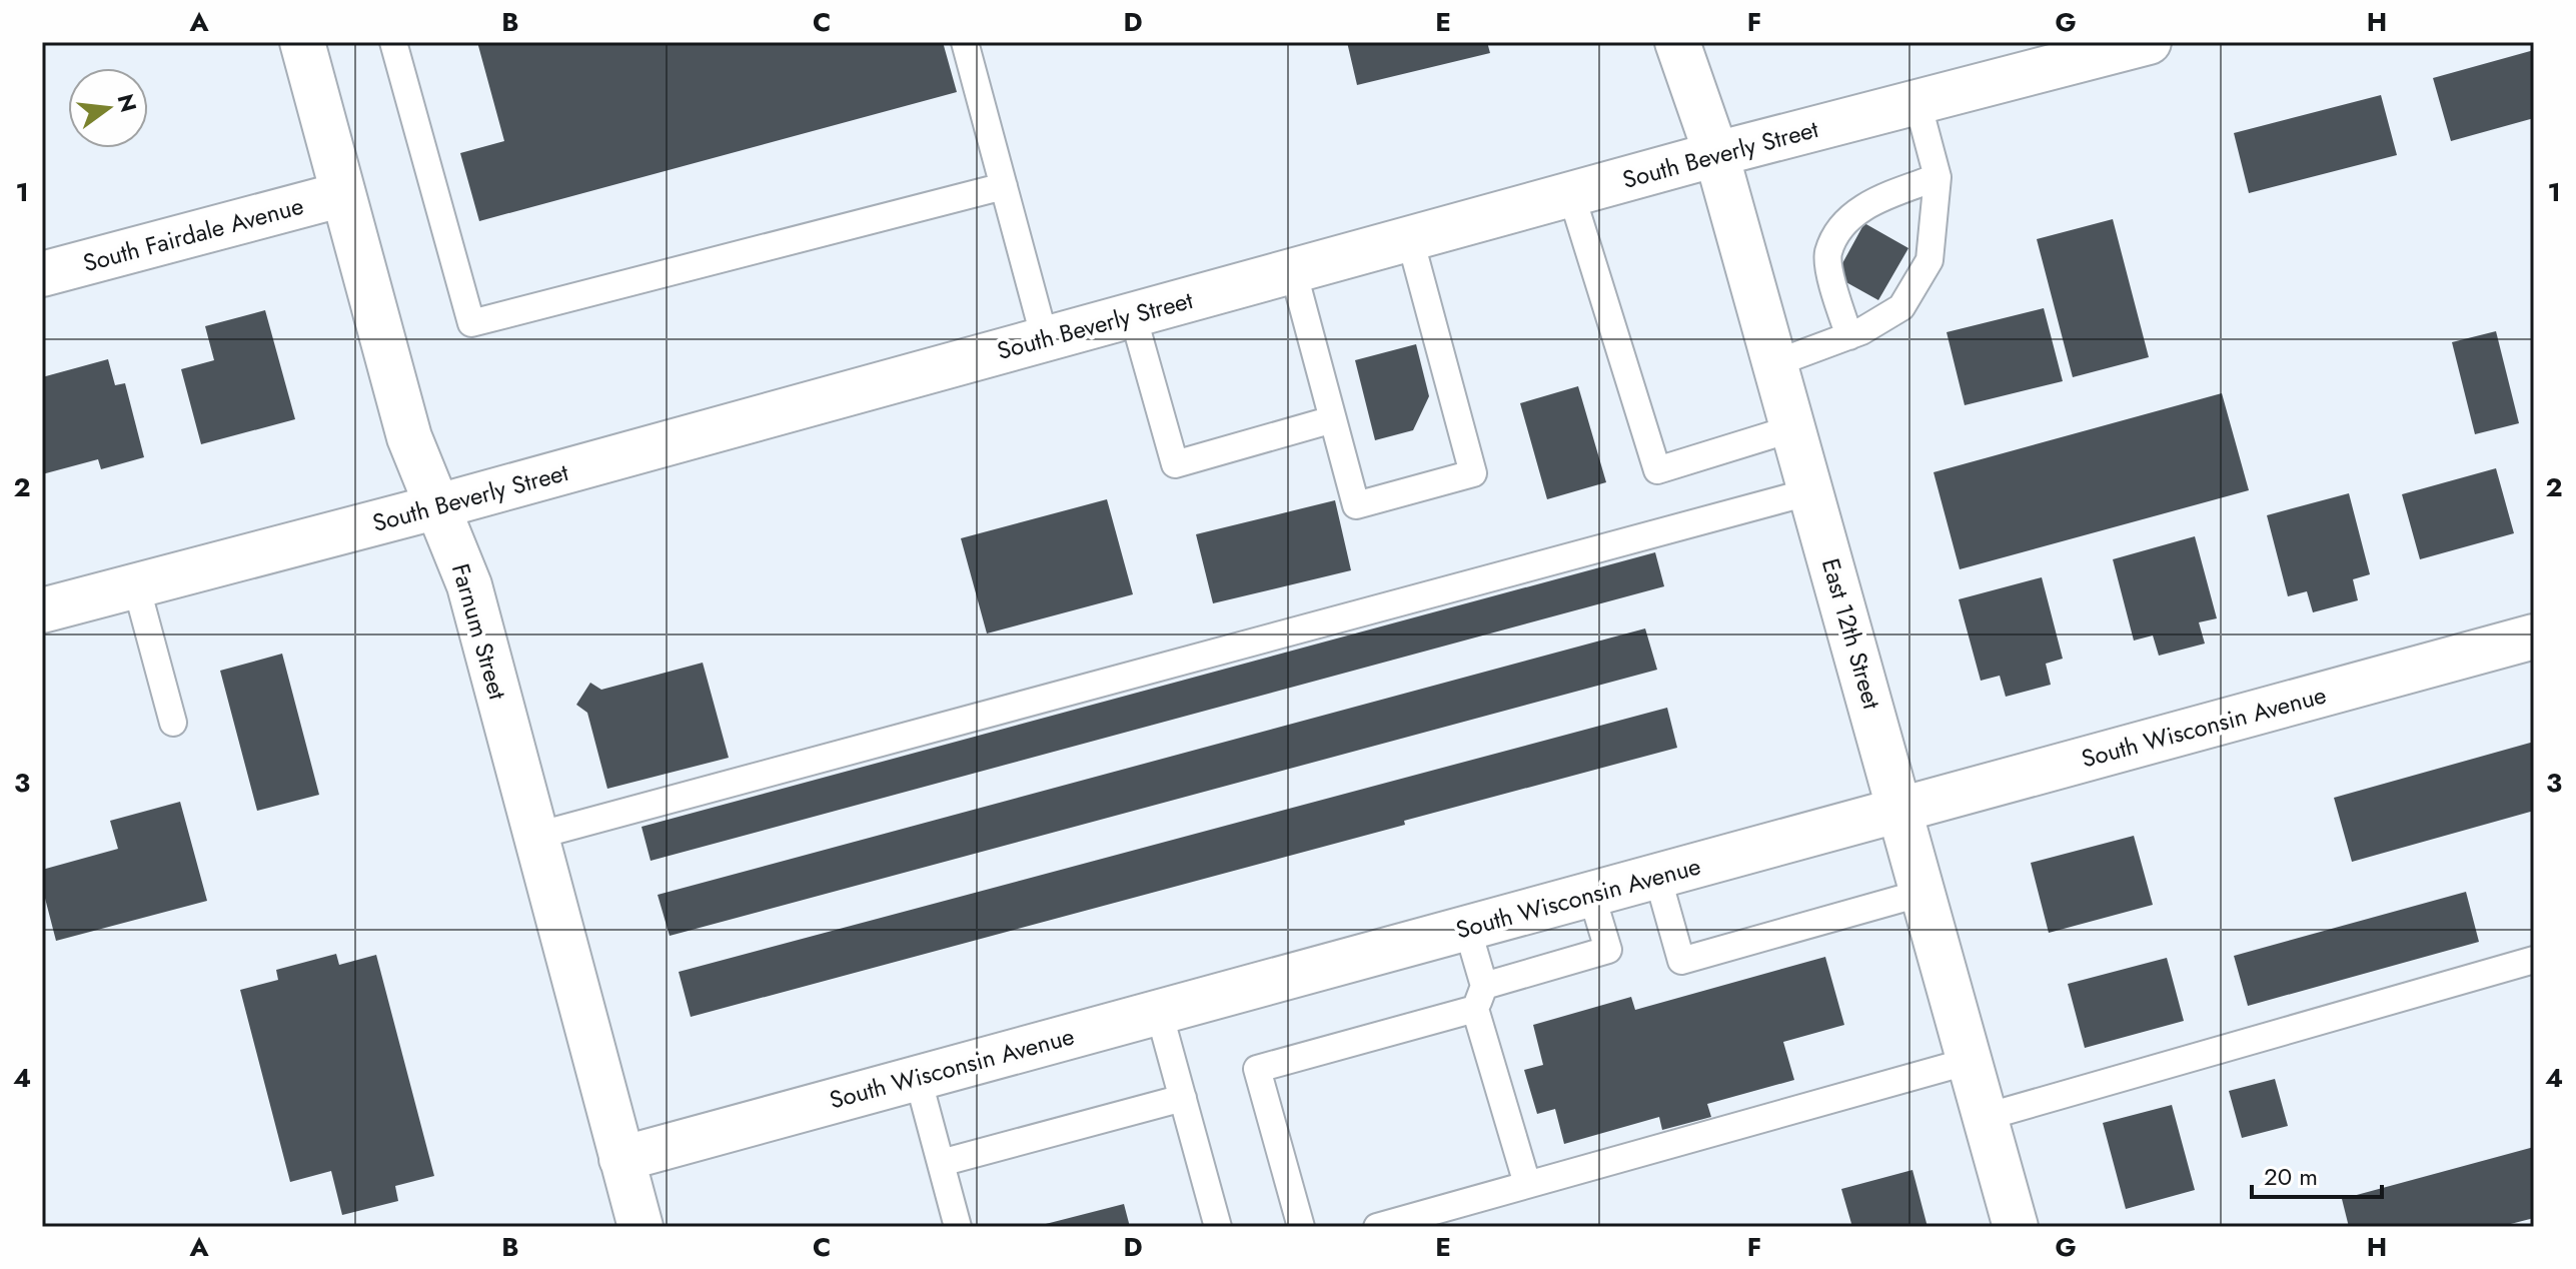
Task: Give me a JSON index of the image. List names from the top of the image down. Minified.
{"streets":{"street":["South Beverly Street","South Fairdale Avenue","Farnum Street","East 12th Street","South Wisconsin Avenue"]},"crossings":[["South Beverly Street","Farnum Street"],["South Beverly Street","East 12th Street"],["South Fairdale Avenue","Farnum Street"],["Farnum Street","South Wisconsin Avenue"],["East 12th Street","South Wisconsin Avenue"]],"scale_bar":"20 m","north":"right","grid":{"columns":["A","B","C","D","E","F","G","H"],"rows":["1","2","3","4"]}}
